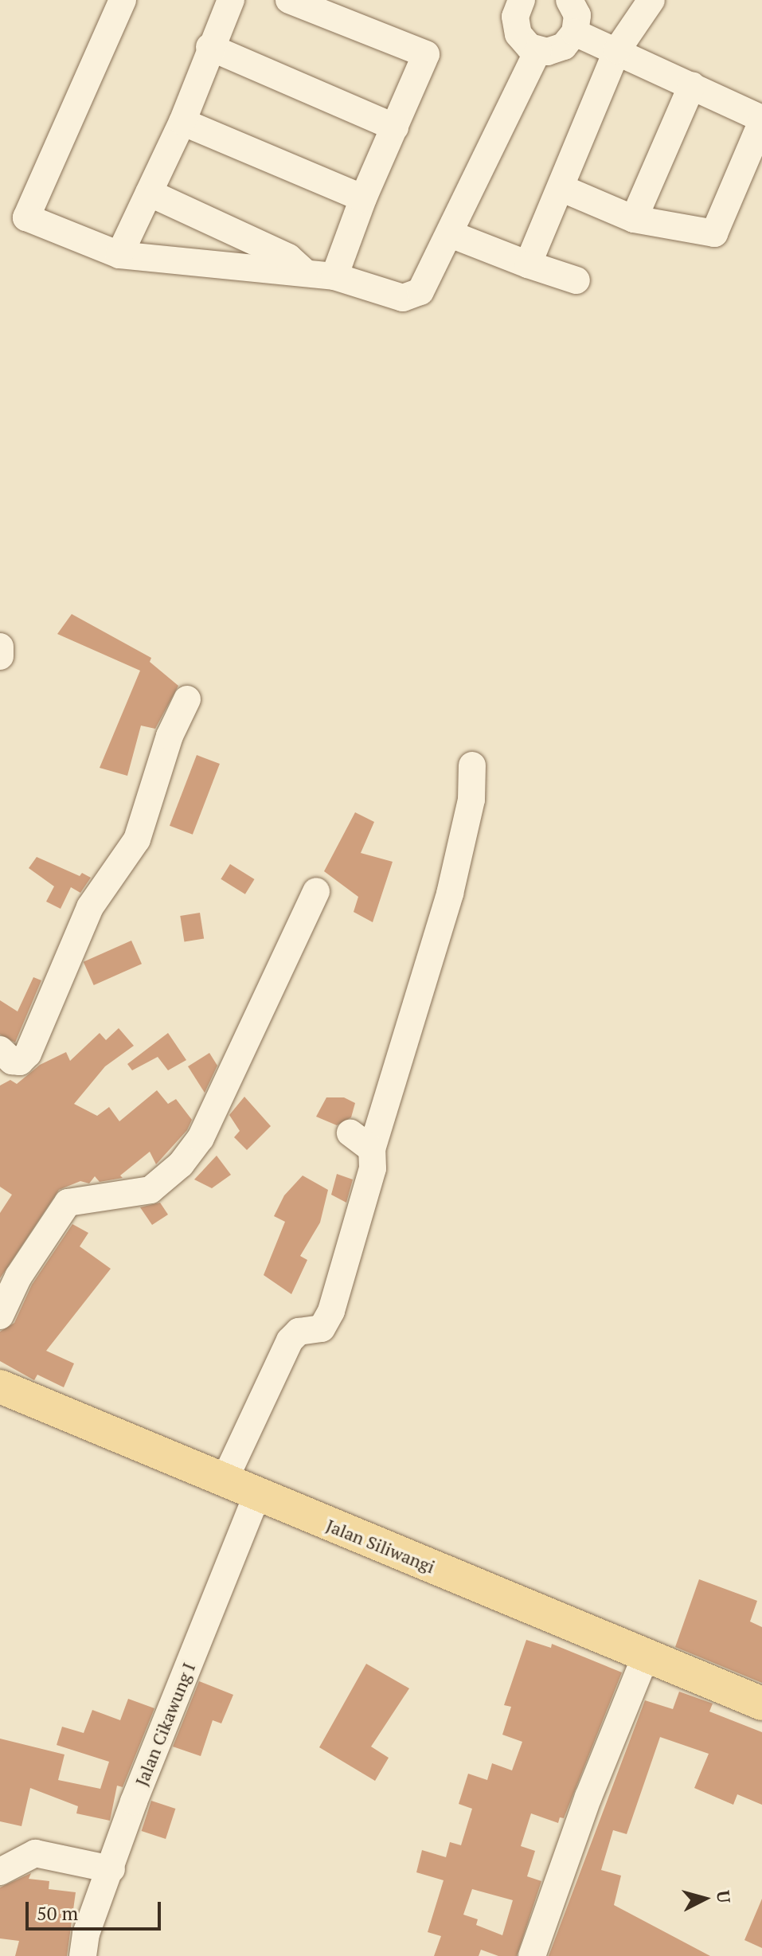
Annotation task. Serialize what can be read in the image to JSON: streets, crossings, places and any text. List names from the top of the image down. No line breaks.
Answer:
{"streets":{"main road":["Jalan Siliwangi"],"street":["Jalan Cikawung I"]},"crossings":[["Jalan Siliwangi","Jalan Cikawung I"]],"scale_bar":"50 m","north":"right"}
